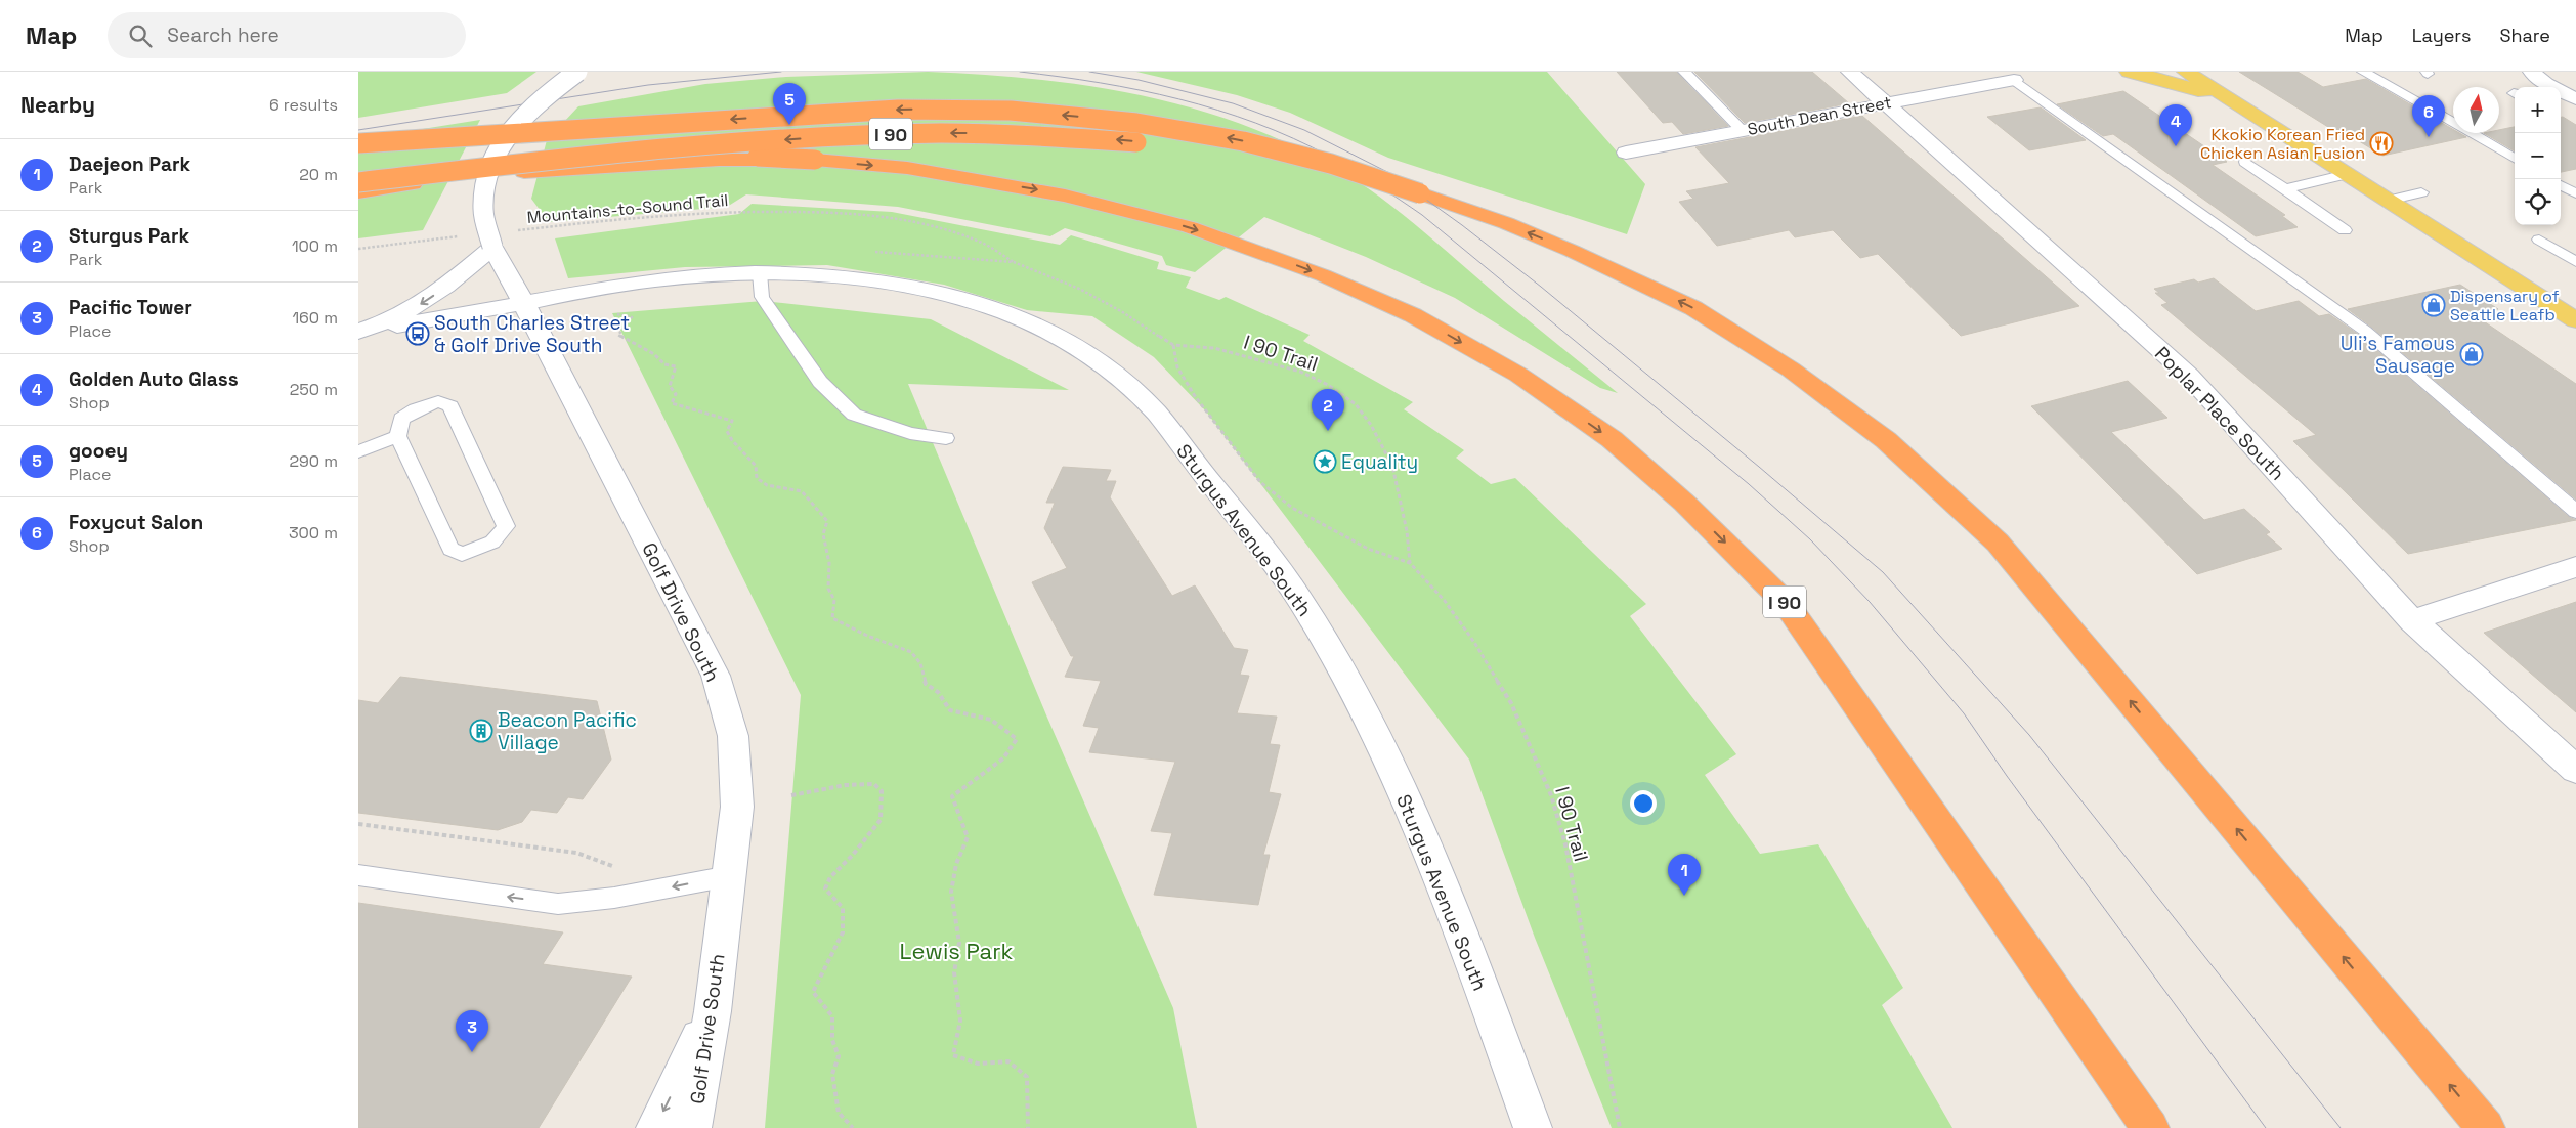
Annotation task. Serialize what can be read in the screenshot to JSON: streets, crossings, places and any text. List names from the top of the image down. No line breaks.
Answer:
{"streets":{"highway":["I 90"],"street":["South Dean Street","Poplar Place South","Sturgus Avenue South","Golf Drive South"],"path":["Mountains-to-Sound Trail","I 90 Trail"]},"crossings":[["South Dean Street","Poplar Place South"],["Mountains-to-Sound Trail","I 90 Trail"],["Sturgus Avenue South","Golf Drive South"]],"parks":["Lewis Park"],"places":{"restaurant":["Kkokio Korean Fried Chicken Asian Fusion"],"shop":["Dispensary of Seattle Leafb","Uli's Famous Sausage"],"bus stop":["South Charles Street & Golf Drive South"],"place":["Equality"],"building":["Beacon Pacific Village"]},"north":"top","page":{"header":"Map","search":"Search here","nav":["Map","Layers","Share"],"heading":["Nearby","6 results"],"pins":["5","6","4","2","1","3"],"map_buttons":["+","−"],"list":[{"mark":"1","name":"Daejeon Park","note":"Park","value":"20 m"},{"mark":"2","name":"Sturgus Park","note":"Park","value":"100 m"},{"mark":"3","name":"Pacific Tower","note":"Place","value":"160 m"},{"mark":"4","name":"Golden Auto Glass","note":"Shop","value":"250 m"},{"mark":"5","name":"gooey","note":"Place","value":"290 m"},{"mark":"6","name":"Foxycut Salon","note":"Shop","value":"300 m"}]}}
